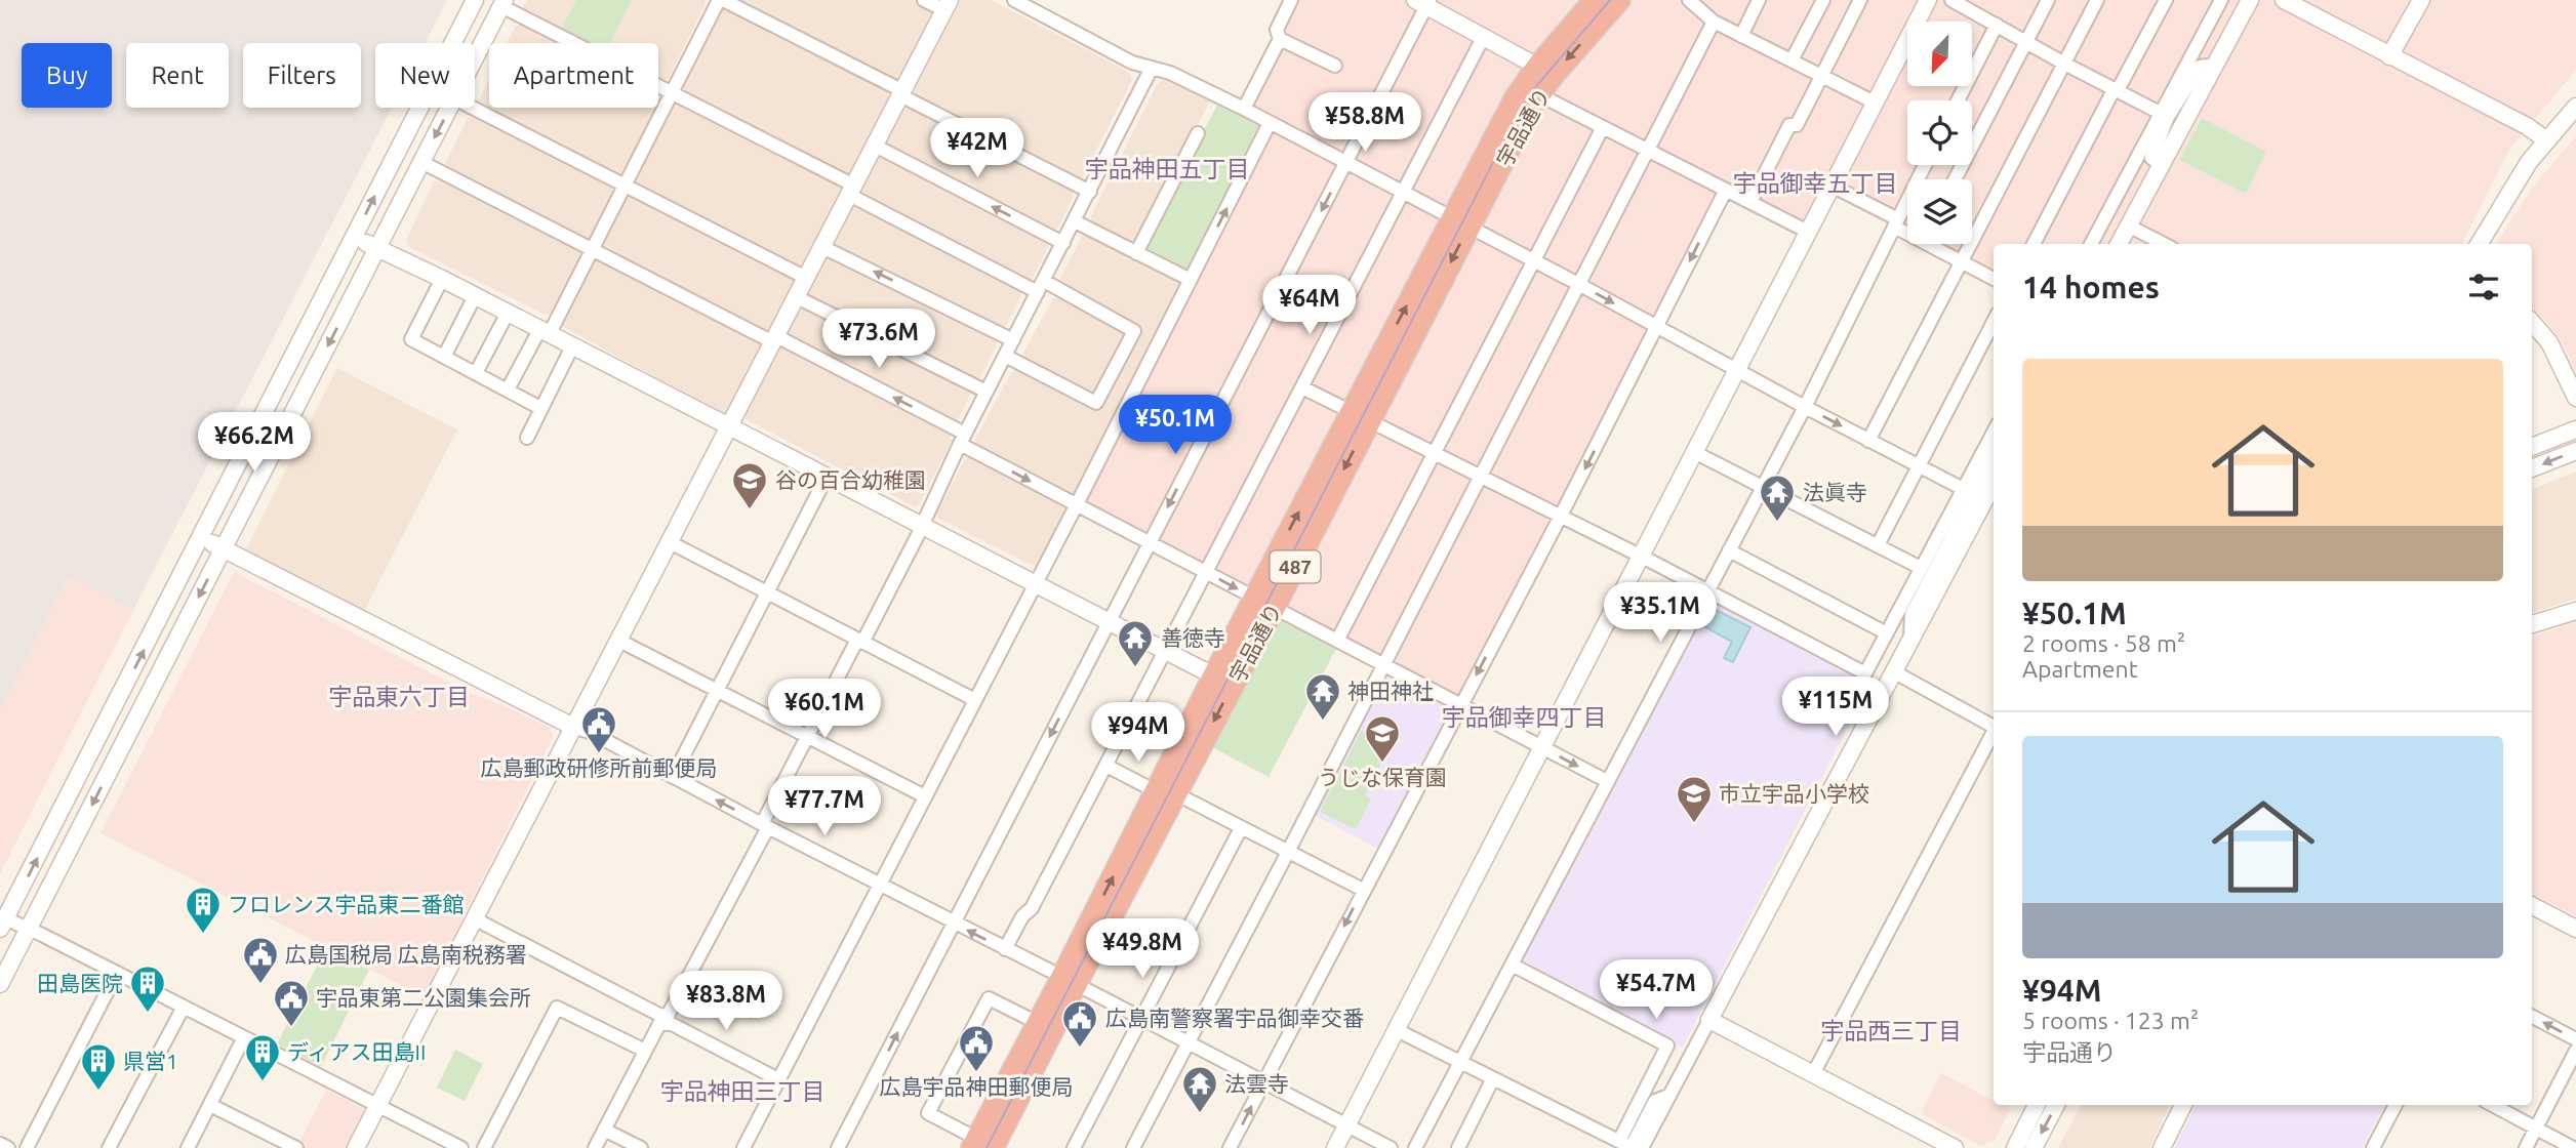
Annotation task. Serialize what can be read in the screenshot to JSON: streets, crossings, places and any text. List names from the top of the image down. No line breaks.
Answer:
{"streets":{"highway":["宇品通り","487"]},"districts":["宇品神田五丁目","宇品御幸五丁目","宇品東六丁目","宇品御幸四丁目","宇品西三丁目","宇品神田三丁目"],"places":{"school or university":["谷の百合幼稚園","うじな保育園","市立宇品小学校"],"temple":["法眞寺","善徳寺","神田神社","法雲寺"],"public building":["広島郵政研修所前郵便局","広島国税局 広島南税務署","宇品東第二公園集会所","広島南警察署宇品御幸交番","広島宇品神田郵便局"],"building":["フロレンス宇品東二番館","田島医院","ディアス田島II","県営1"]},"north":"bottom left","page":{"chip":["Buy","Rent","Filters","New","Apartment"],"price":["¥58.8M","¥42M","¥64M","¥73.6M","¥50.1M","¥66.2M","¥35.1M","¥115M","¥60.1M","¥94M","¥77.7M","¥49.8M","¥54.7M","¥83.8M"],"heading":"14 homes","list":[{"name":"¥50.1M","note":"2 rooms · 58 m² · Apartment"},{"name":"¥94M","note":"5 rooms · 123 m² · 宇品通り"}]}}
